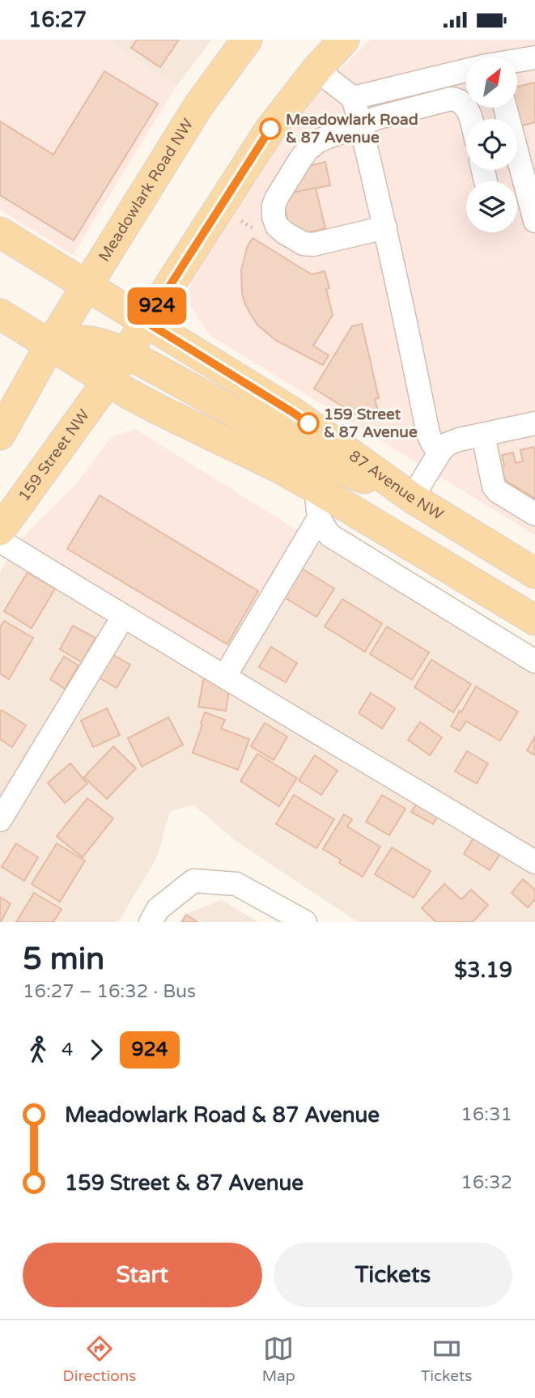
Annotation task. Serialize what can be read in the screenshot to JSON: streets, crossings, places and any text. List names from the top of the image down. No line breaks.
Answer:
{"streets":{"main road":["Meadowlark Road NW","159 Street NW","87 Avenue NW"]},"crossings":[["Meadowlark Road NW","87 Avenue NW"]],"places":["Meadowlark Road & 87 Avenue","159 Street & 87 Avenue"],"lines":["bus line 924"],"north":"top right","page":{"status":"16:27","on_map":"924","heading":["5 min","16:27 – 16:32 · Bus","$3.19"],"legs":["4","924"],"list":[{"name":"Meadowlark Road & 87 Avenue","value":"16:31"},{"name":"159 Street & 87 Avenue","value":"16:32"}],"buttons":["Start","Tickets"],"tabs":["Directions","Map","Tickets"]}}
